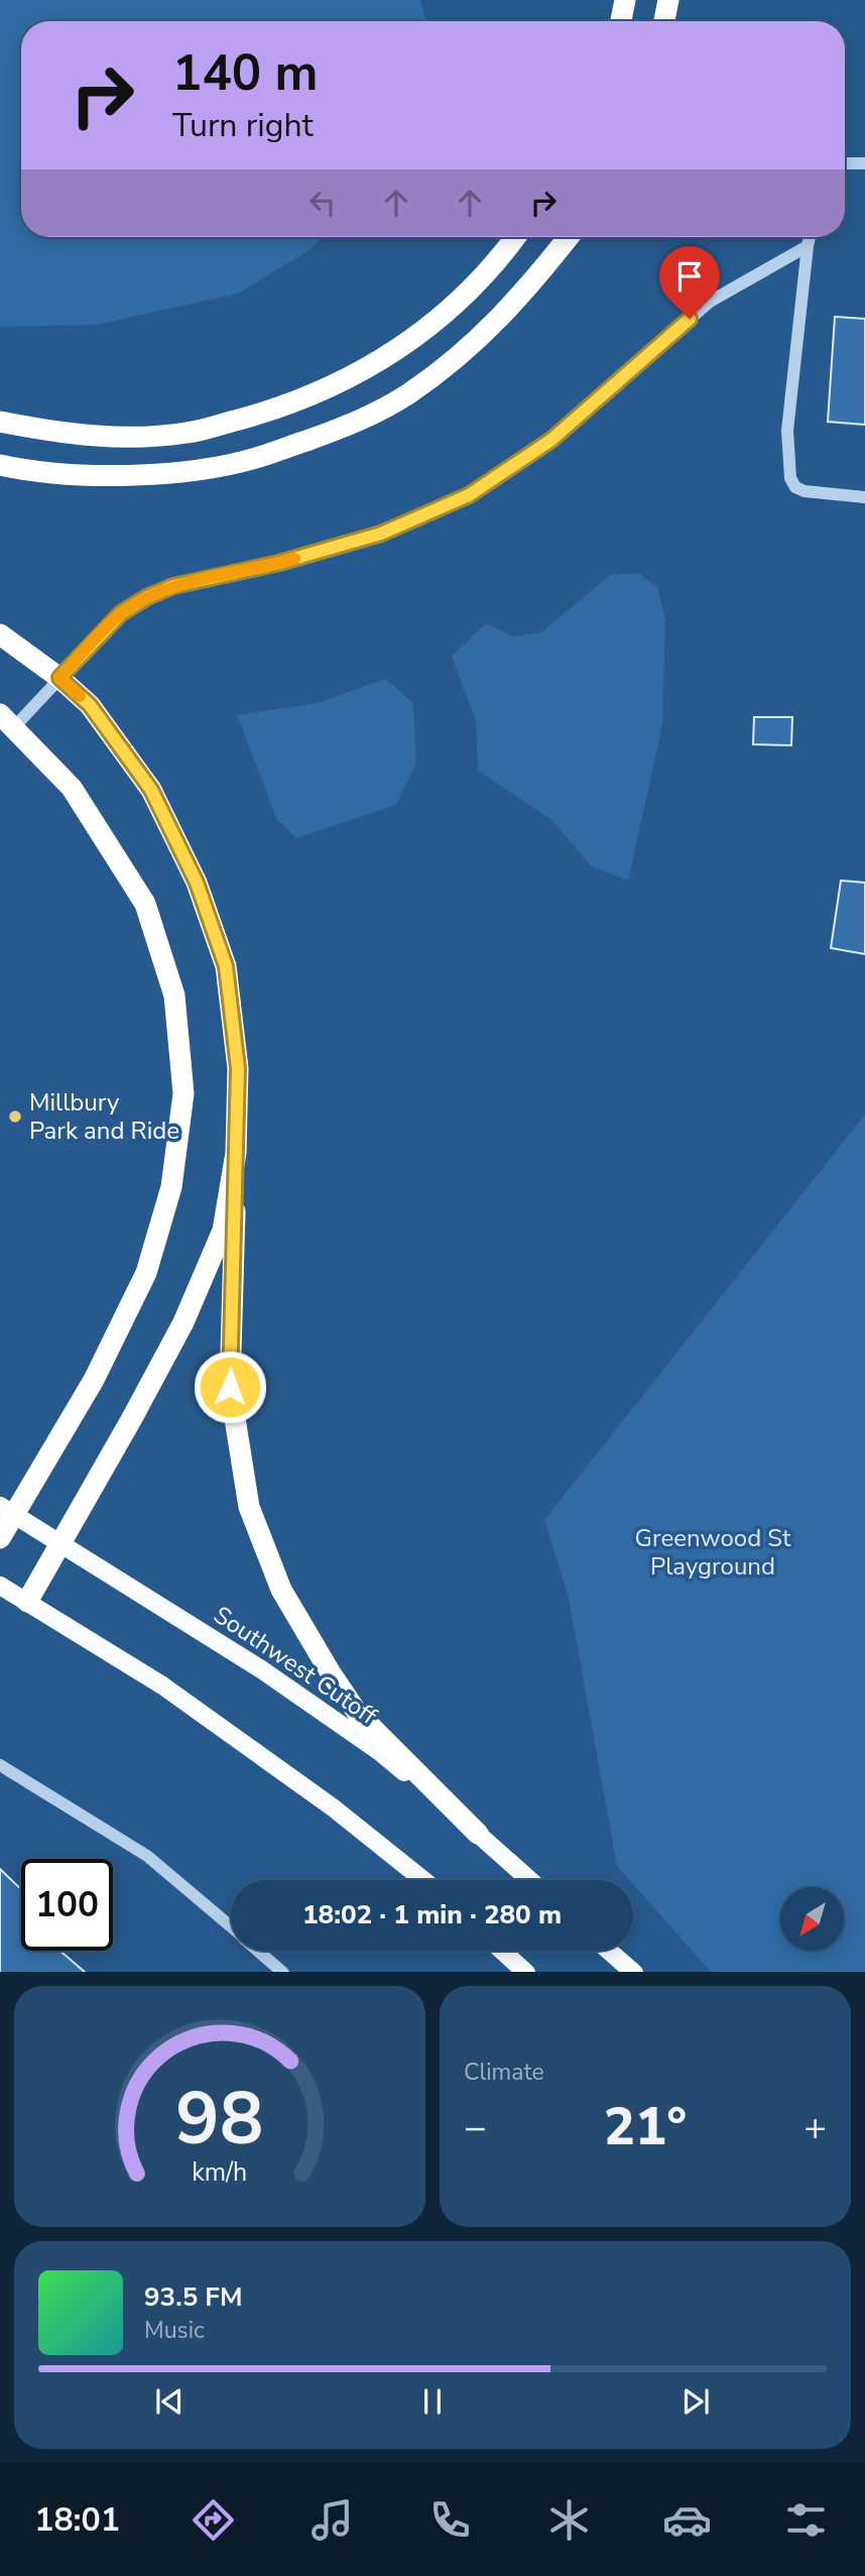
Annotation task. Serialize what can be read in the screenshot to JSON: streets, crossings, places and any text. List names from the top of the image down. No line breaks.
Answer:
{"streets":{"main road":["Southwest Cutoff"]},"parks":["Greenwood St Playground"],"places":["Millbury Park and Ride"],"north":"bottom left","page":{"turn":["140 m","Turn right"],"limit":"100","trip":"18:02 · 1 min · 280 m","tile":"Climate","heat":["−","21°","+"],"song":["93.5 FM","Music"],"tabs":"18:01","gauge":["98","km/h"]}}
